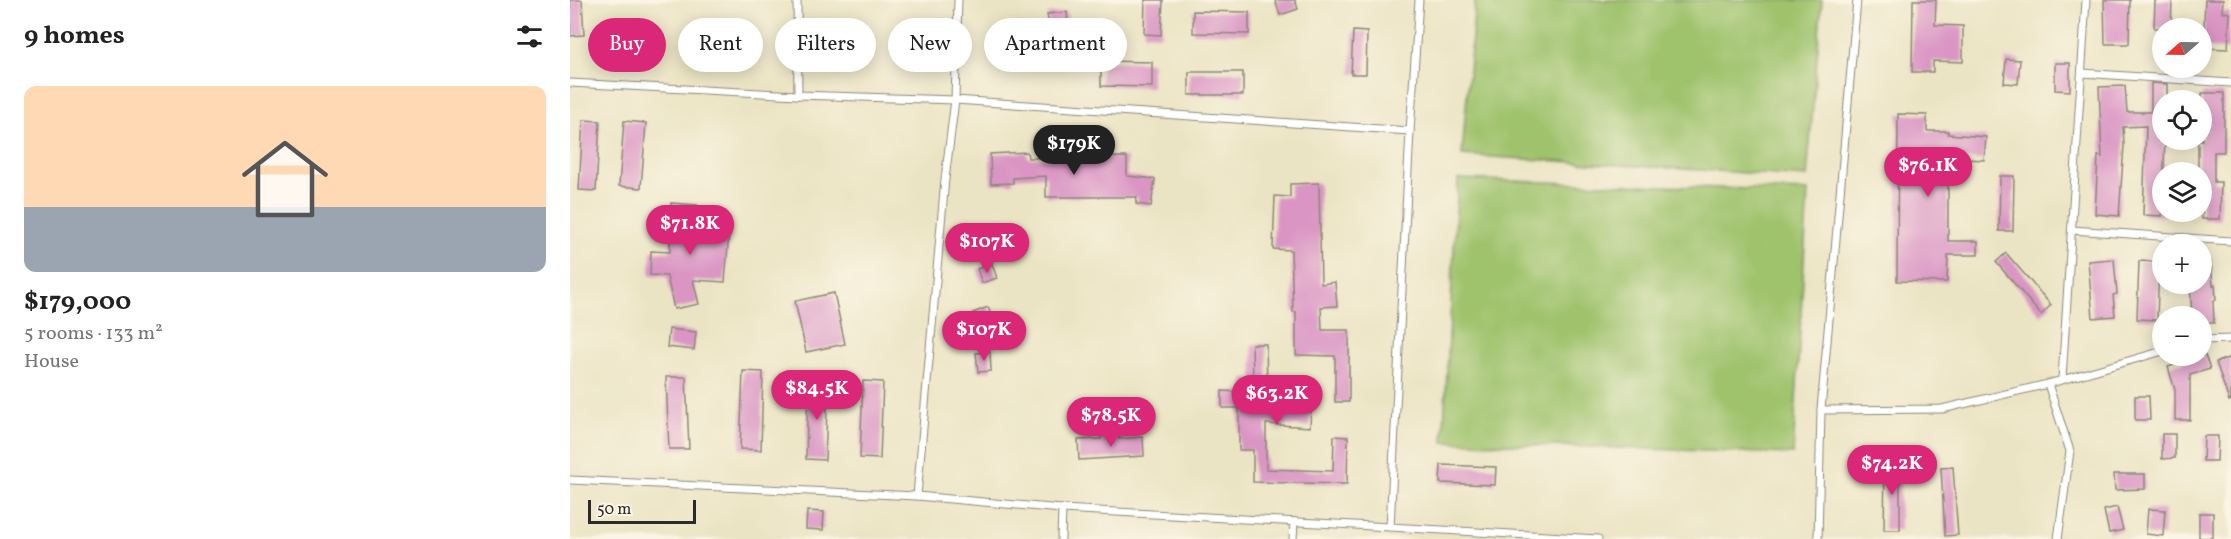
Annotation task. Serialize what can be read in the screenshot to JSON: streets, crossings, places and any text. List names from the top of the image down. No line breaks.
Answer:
{"scale_bar":"50 m","north":"left","page":{"heading":"9 homes","map_buttons":["+","−"],"chip":["Buy","Rent","Filters","New","Apartment"],"list":[{"name":"$179,000","note":"5 rooms · 133 m² · House"}],"price":["$179K","$76.1K","$71.8K","$107K","$107K","$84.5K","$63.2K","$78.5K","$74.2K"],"scale":"50 m"}}
